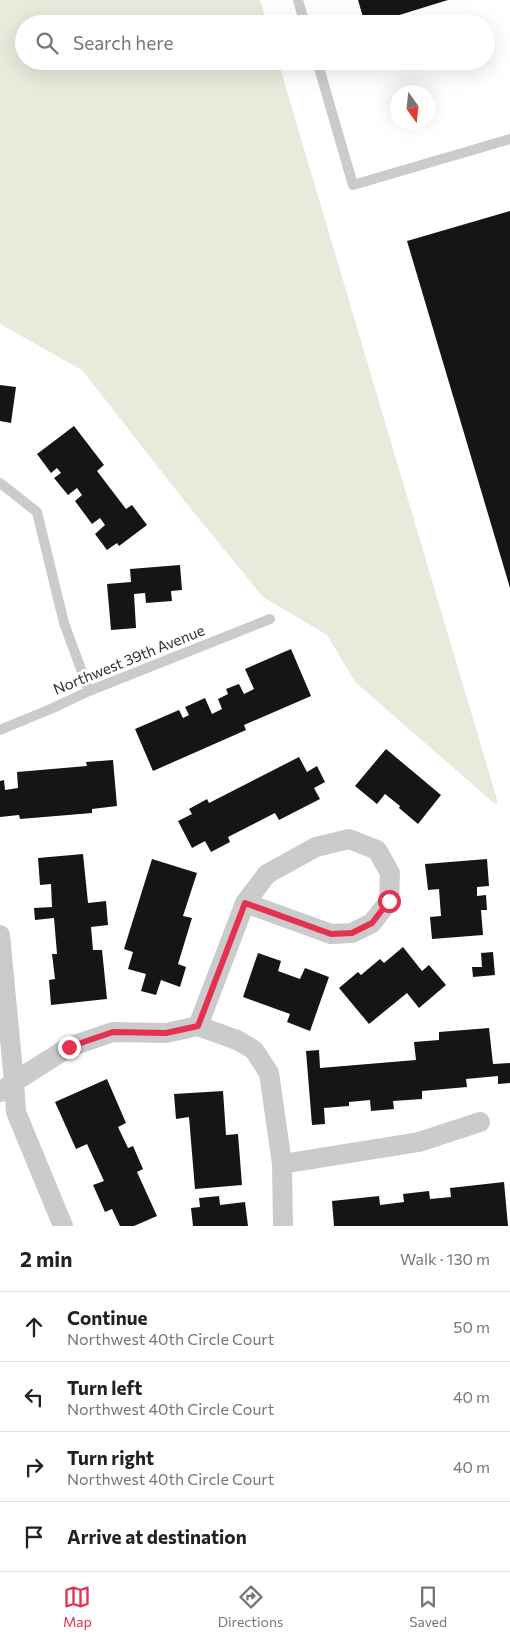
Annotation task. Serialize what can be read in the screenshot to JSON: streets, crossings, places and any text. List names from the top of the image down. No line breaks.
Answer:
{"streets":{"lane":["Northwest 39th Avenue"]},"north":"bottom","page":{"search":"Search here","heading":["2 min","Walk · 130 m"],"list":[["Continue","Northwest 40th Circle Court","50 m"],["Turn left","Northwest 40th Circle Court","40 m"],["Turn right","Northwest 40th Circle Court","40 m"],"Arrive at destination"],"nav":["Map","Directions","Saved"]}}
